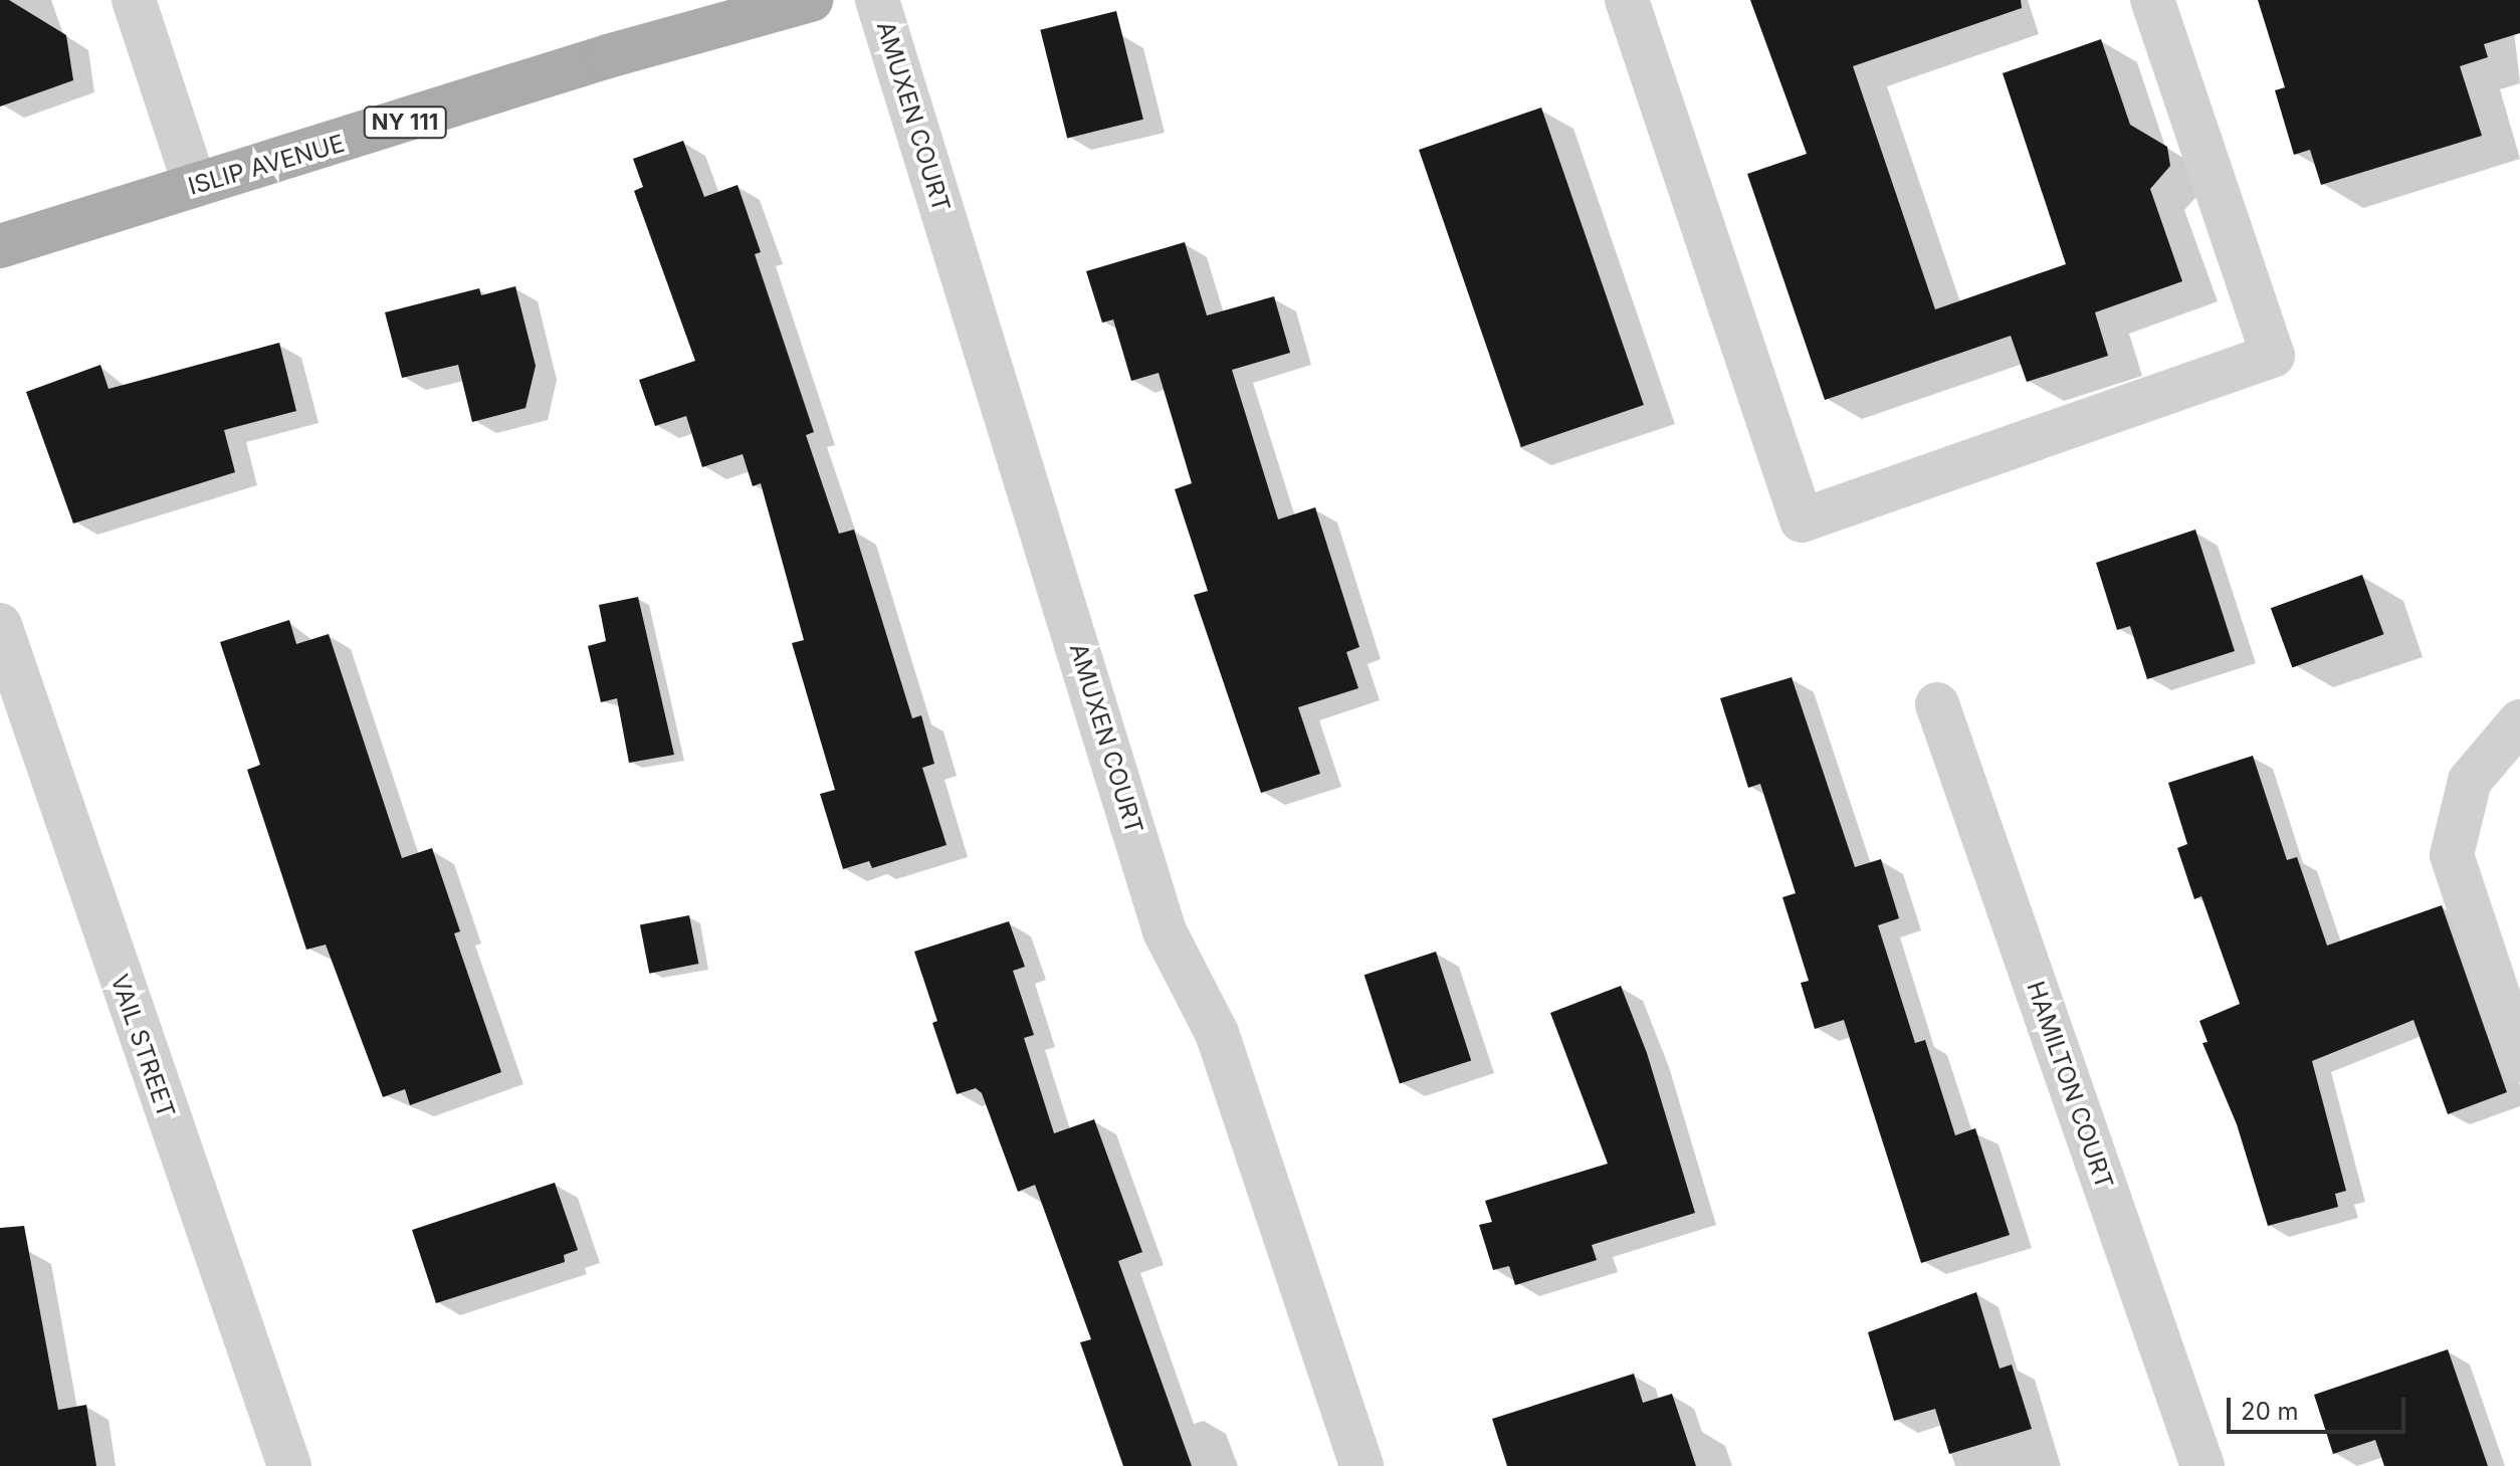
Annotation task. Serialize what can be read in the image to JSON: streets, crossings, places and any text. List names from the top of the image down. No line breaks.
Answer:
{"streets":{"main road":["NY 111","ISLIP AVENUE"],"street":["AMUXEN COURT","VAIL STREET","HAMILTON COURT"]},"scale_bar":"20 m"}
